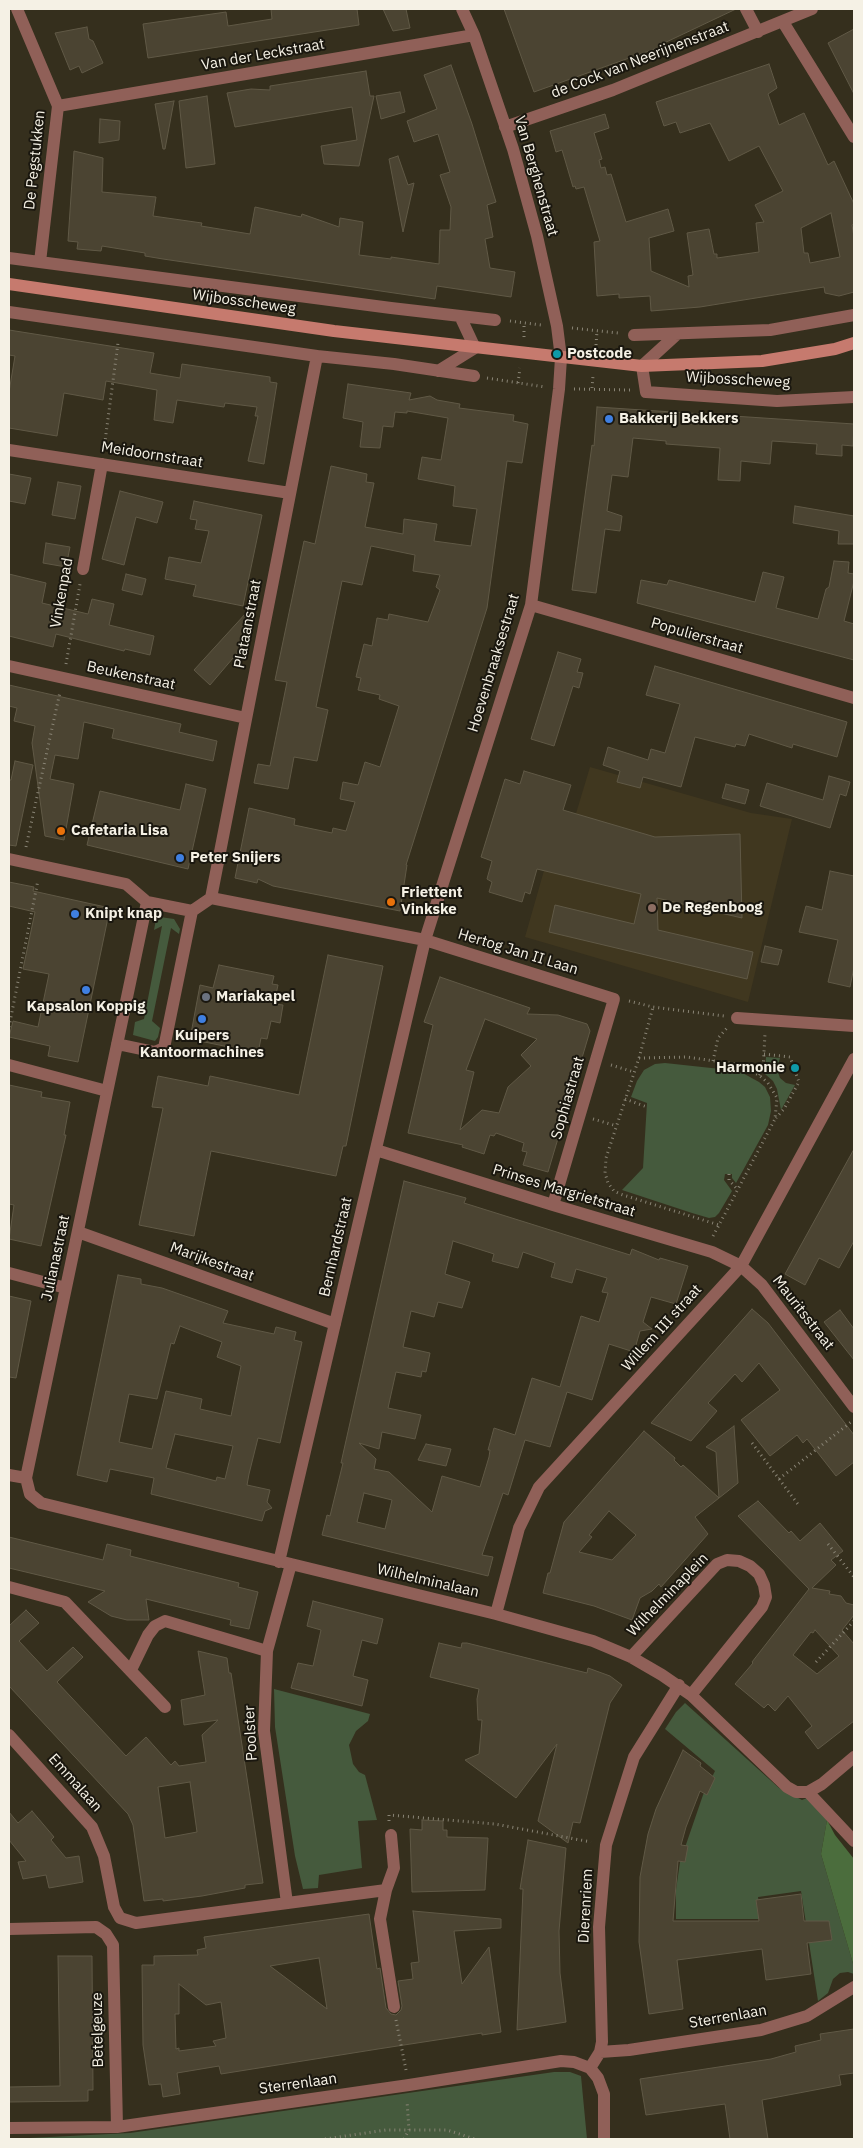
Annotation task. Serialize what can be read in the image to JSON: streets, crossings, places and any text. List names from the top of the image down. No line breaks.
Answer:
{"streets":{"street":["Van der Leckstraat","de Cock van Neerijnenstraat","De Pegstukken","Van Berghenstraat","Wijbosscheweg","Meidoornstraat","Vinkenpad","Plataanstraat","Populierstraat","Hoevenbraaksestraat","Beukenstraat","Hertog Jan II Laan","Sophiastraat","Prinses Margrietstraat","Bernhardstraat","Julianastraat","Marijkestraat","Mauritsstraat","Willem III straat","Wilhelminalaan","Wilhelminaplein","Poolster","Emmalaan","Dierenriem","Sterrenlaan","Betelgeuze"]},"crossings":[["Van der Leckstraat","De Pegstukken"],["Van der Leckstraat","Van Berghenstraat"],["de Cock van Neerijnenstraat","Van Berghenstraat"],["De Pegstukken","Wijbosscheweg"],["Van Berghenstraat","Wijbosscheweg"],["Van Berghenstraat","Hoevenbraaksestraat"],["Wijbosscheweg","Hoevenbraaksestraat"],["Meidoornstraat","Vinkenpad"],["Meidoornstraat","Plataanstraat"],["Vinkenpad","Beukenstraat"],["Plataanstraat","Beukenstraat"],["Plataanstraat","Hertog Jan II Laan"],["Populierstraat","Hoevenbraaksestraat"],["Hoevenbraaksestraat","Hertog Jan II Laan"],["Hoevenbraaksestraat","Bernhardstraat"],["Hertog Jan II Laan","Sophiastraat"],["Hertog Jan II Laan","Bernhardstraat"],["Sophiastraat","Prinses Margrietstraat"],["Prinses Margrietstraat","Bernhardstraat"],["Prinses Margrietstraat","Mauritsstraat"],["Prinses Margrietstraat","Willem III straat"],["Bernhardstraat","Marijkestraat"],["Bernhardstraat","Wilhelminalaan"],["Bernhardstraat","Poolster"],["Julianastraat","Marijkestraat"],["Julianastraat","Wilhelminalaan"],["Mauritsstraat","Willem III straat"],["Willem III straat","Wilhelminalaan"],["Wilhelminalaan","Wilhelminaplein"],["Wilhelminalaan","Poolster"],["Wilhelminalaan","Dierenriem"],["Poolster","Emmalaan"],["Dierenriem","Sterrenlaan"],["Sterrenlaan","Betelgeuze"]],"places":["Postcode","Bakkerij Bekkers","Cafetaria Lisa","Peter Snijers","Friettent Vinkske","De Regenboog","Knipt knap","Kapsalon Koppig","Mariakapel","Kuipers Kantoormachines","Harmonie"]}
